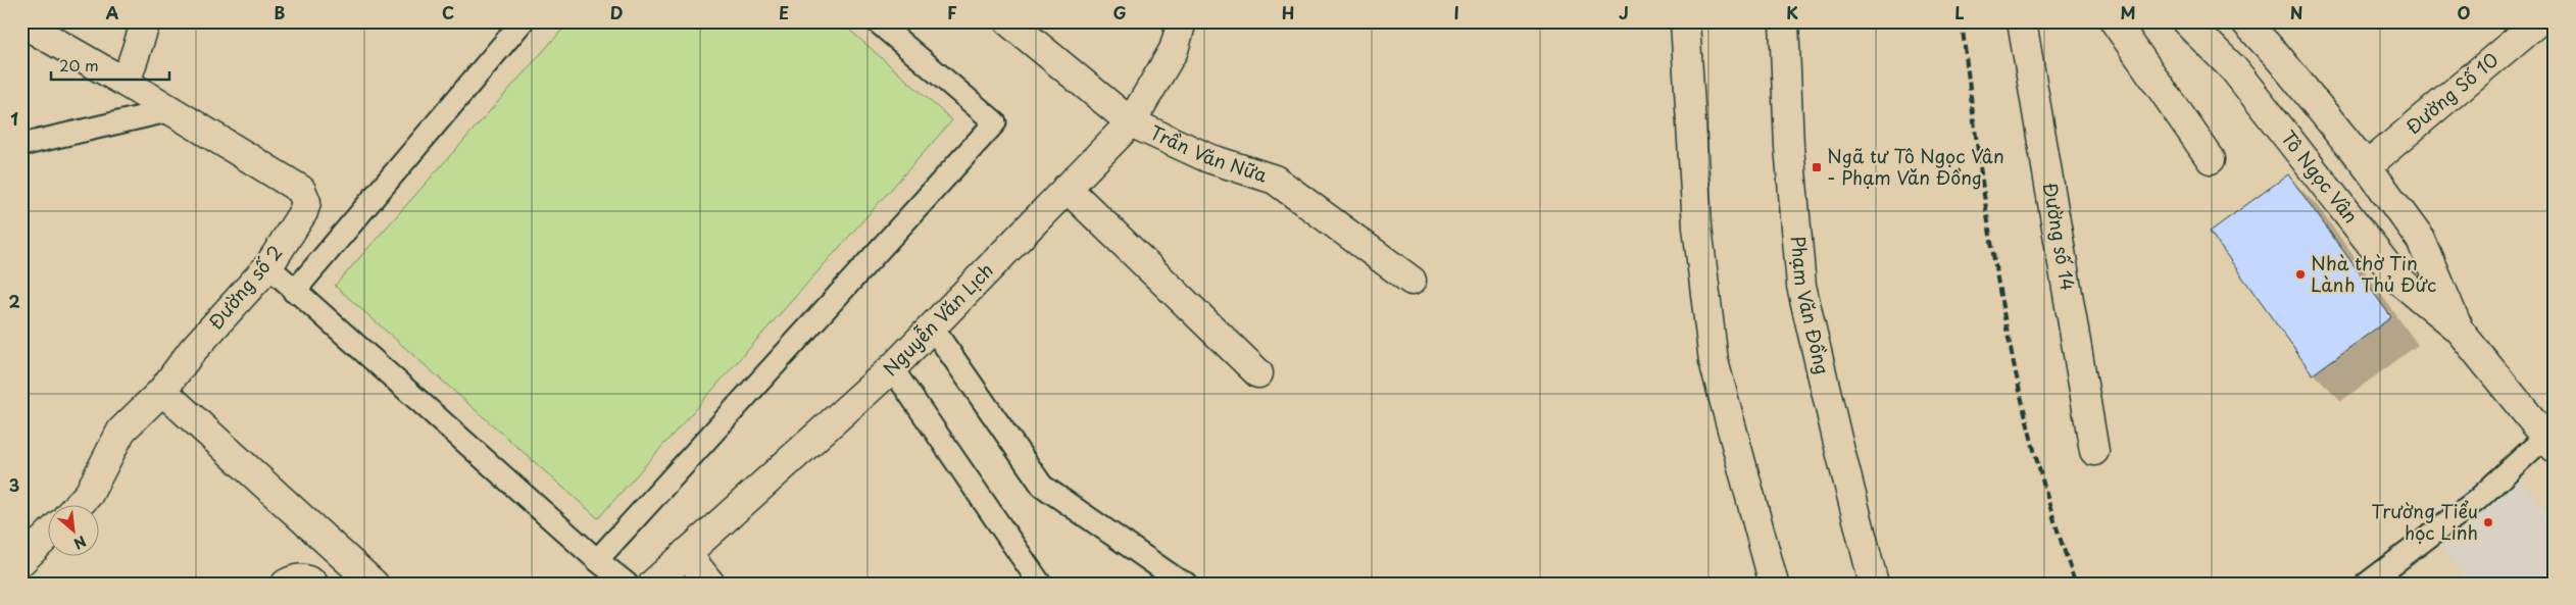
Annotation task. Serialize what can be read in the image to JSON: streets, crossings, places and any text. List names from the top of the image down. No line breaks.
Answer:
{"streets":{"main road":["Đường Số 10","Trần Văn Nữa","Tô Ngọc Vân","Đường số 14","Đường số 2","Phạm Văn Đồng","Nguyễn Văn Lịch"]},"crossings":[["Đường Số 10","Tô Ngọc Vân"],["Trần Văn Nữa","Nguyễn Văn Lịch"]],"places":{"transit":["Ngã tư Tô Ngọc Vân - Phạm Văn Đồng"],"other":["Nhà thờ Tin Lành Thủ Đức","Trường Tiểu học Linh"]},"scale_bar":"20 m","north":"bottom right","grid":{"columns":["A","B","C","D","E","F","G","H","I","J","K","L","M","N","O"],"rows":["1","2","3"]}}
